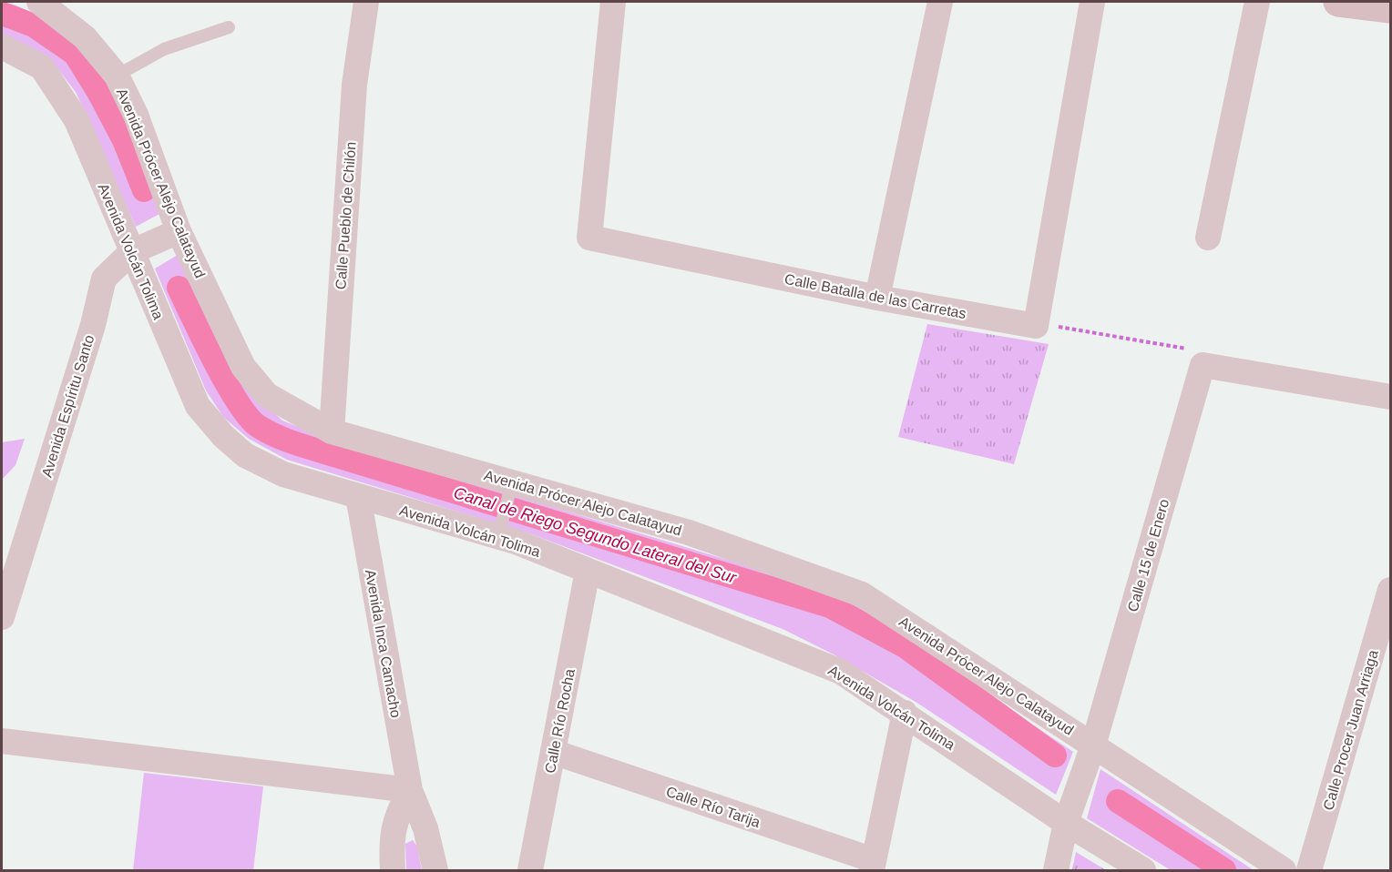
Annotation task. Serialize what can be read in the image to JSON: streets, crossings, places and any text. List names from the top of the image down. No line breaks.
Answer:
{"streets":{"street":["Avenida Prócer Alejo Calatayud","Calle Pueblo de Chilón","Avenida Volcán Tolima","Calle Batalla de las Carretas","Avenida Espíritu Santo","Calle 15 de Enero","Avenida Inca Camacho","Calle Río Rocha","Calle Procer Juan Arriaga","Calle Río Tarija"]},"crossings":[["Avenida Prócer Alejo Calatayud","Calle Pueblo de Chilón"],["Avenida Prócer Alejo Calatayud","Avenida Espíritu Santo"],["Avenida Prócer Alejo Calatayud","Calle 15 de Enero"],["Avenida Volcán Tolima","Avenida Espíritu Santo"],["Avenida Volcán Tolima","Calle 15 de Enero"],["Avenida Volcán Tolima","Avenida Inca Camacho"],["Avenida Volcán Tolima","Calle Río Rocha"],["Calle Río Rocha","Calle Río Tarija"]],"water":["Canal de Riego Segundo Lateral del Sur"]}
